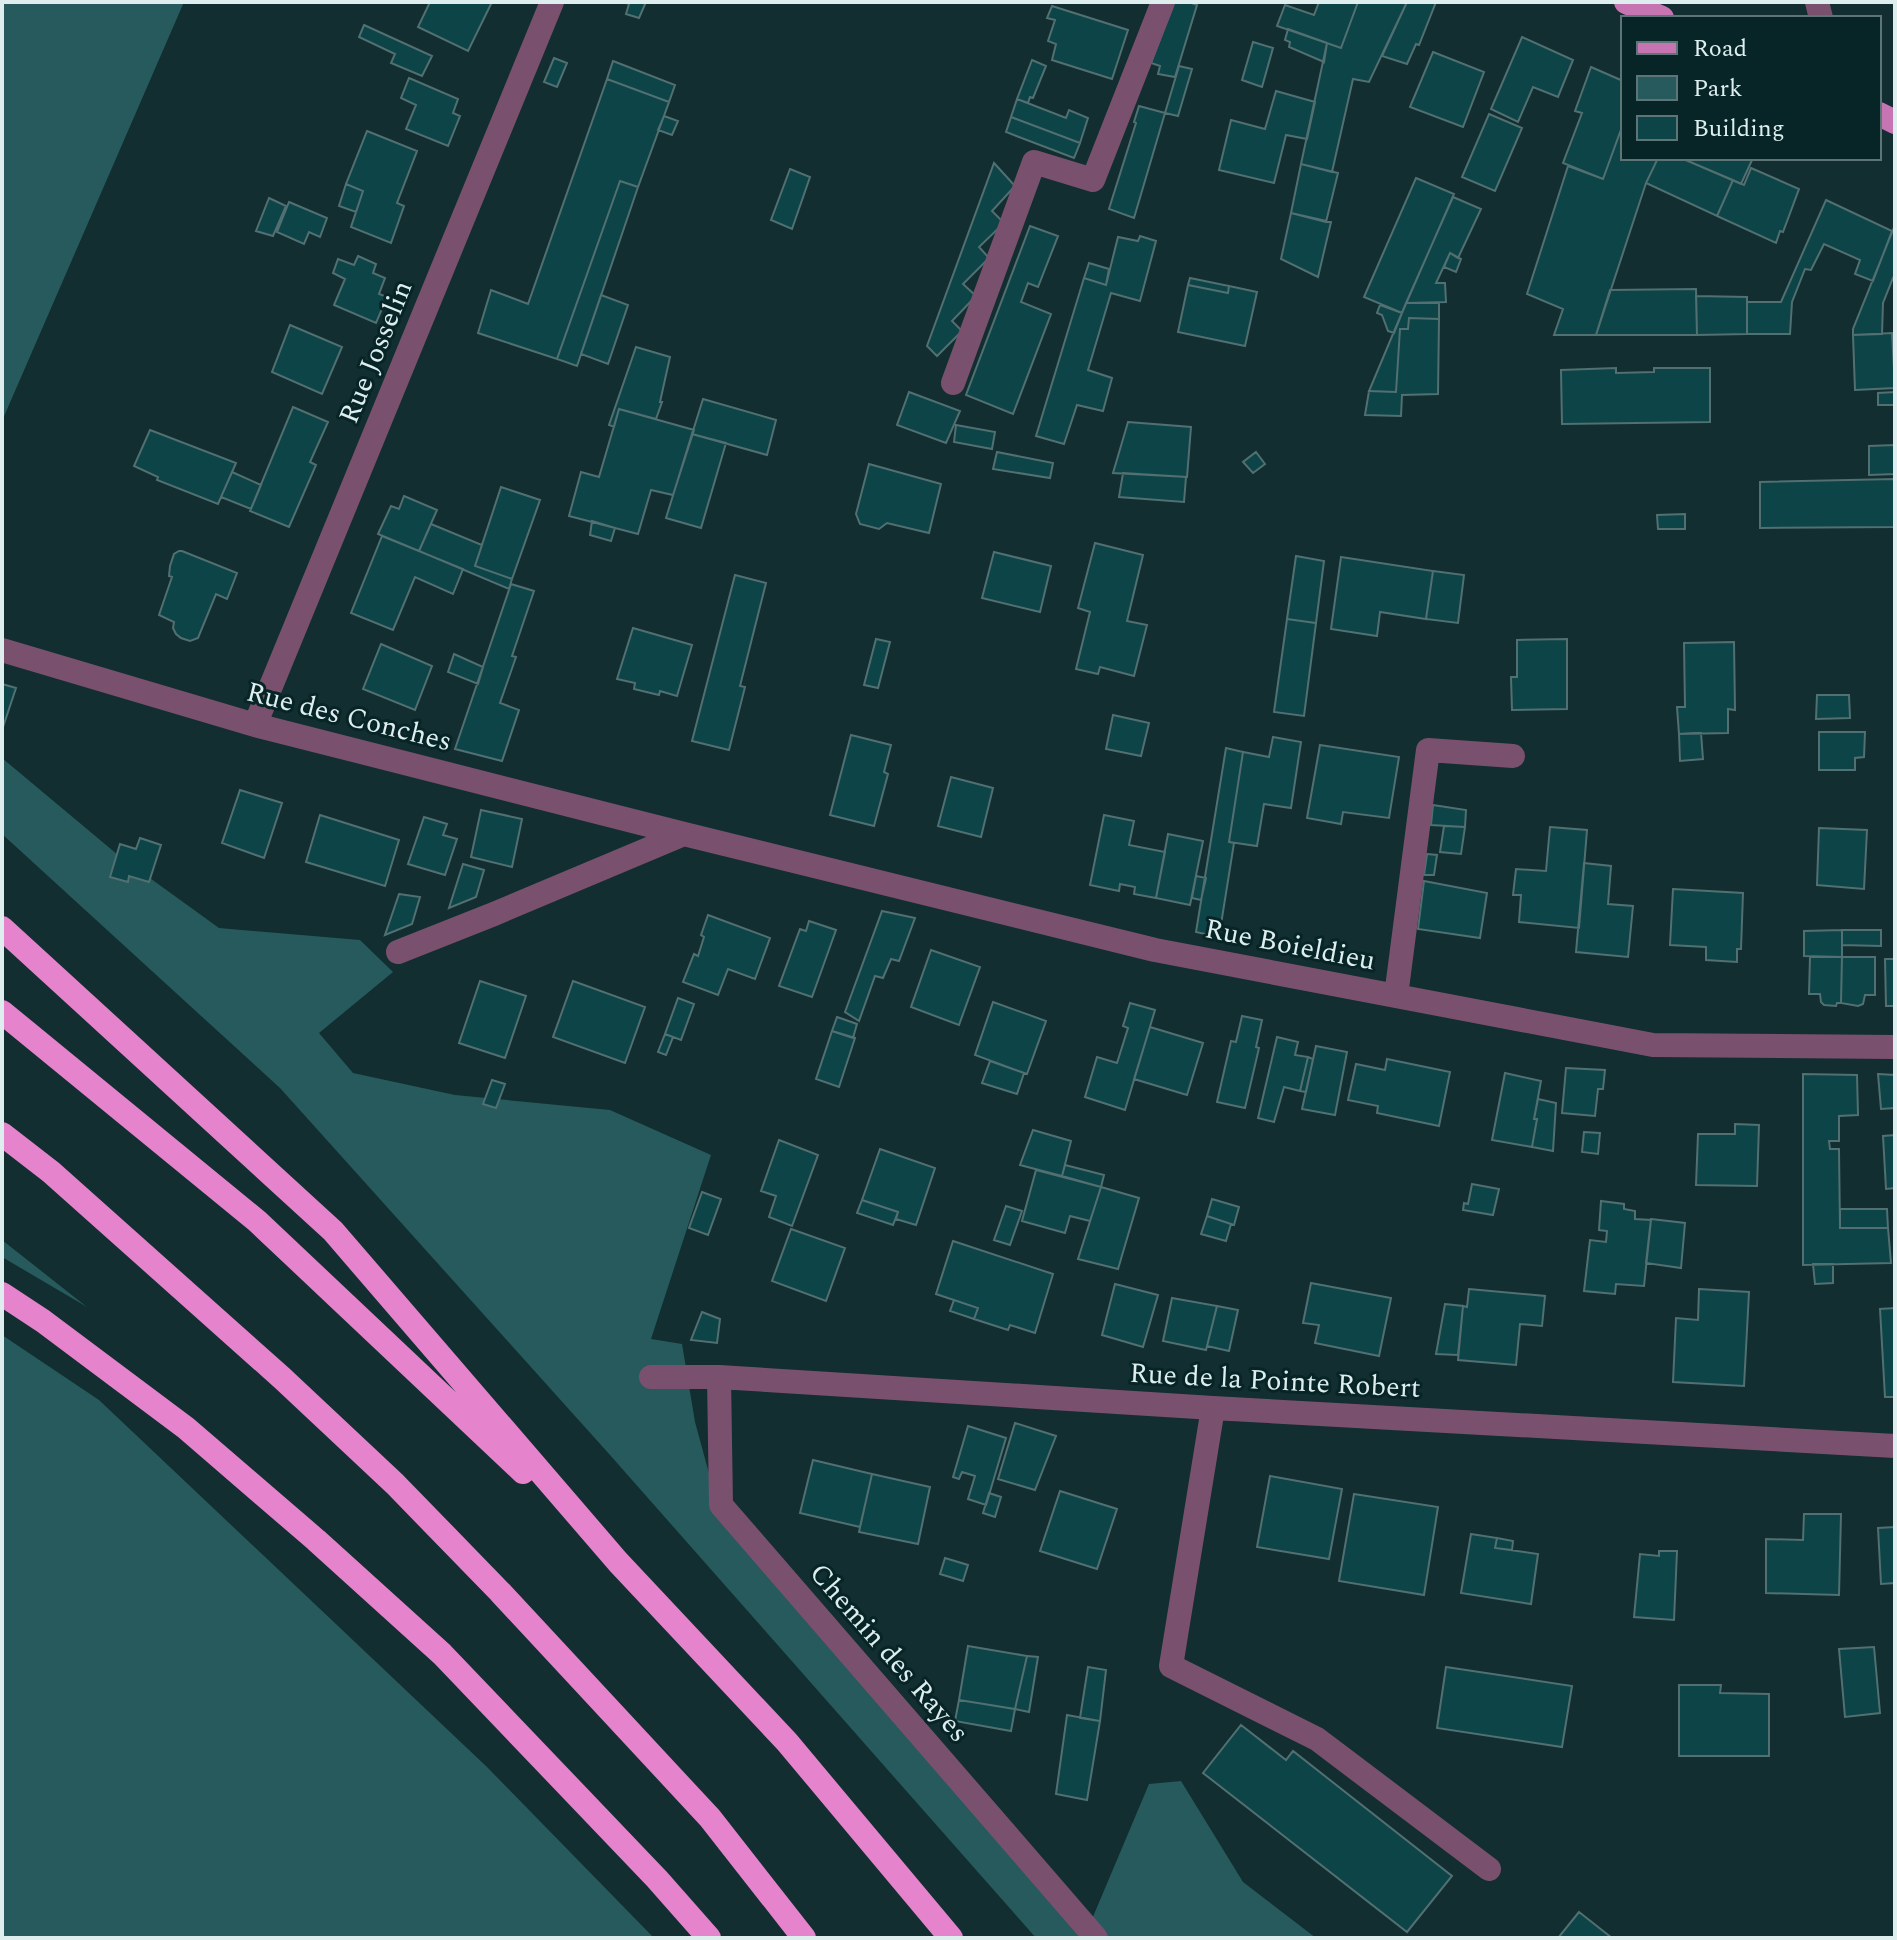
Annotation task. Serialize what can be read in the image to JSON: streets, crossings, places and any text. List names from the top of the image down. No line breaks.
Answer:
{"streets":{"street":["Rue Josselin","Rue des Conches","Rue Boieldieu","Rue de la Pointe Robert","Chemin des Rayes"]},"crossings":[["Rue Josselin","Rue des Conches"],["Rue des Conches","Rue Boieldieu"],["Rue de la Pointe Robert","Chemin des Rayes"]],"legend":["Road","Park","Building"]}
